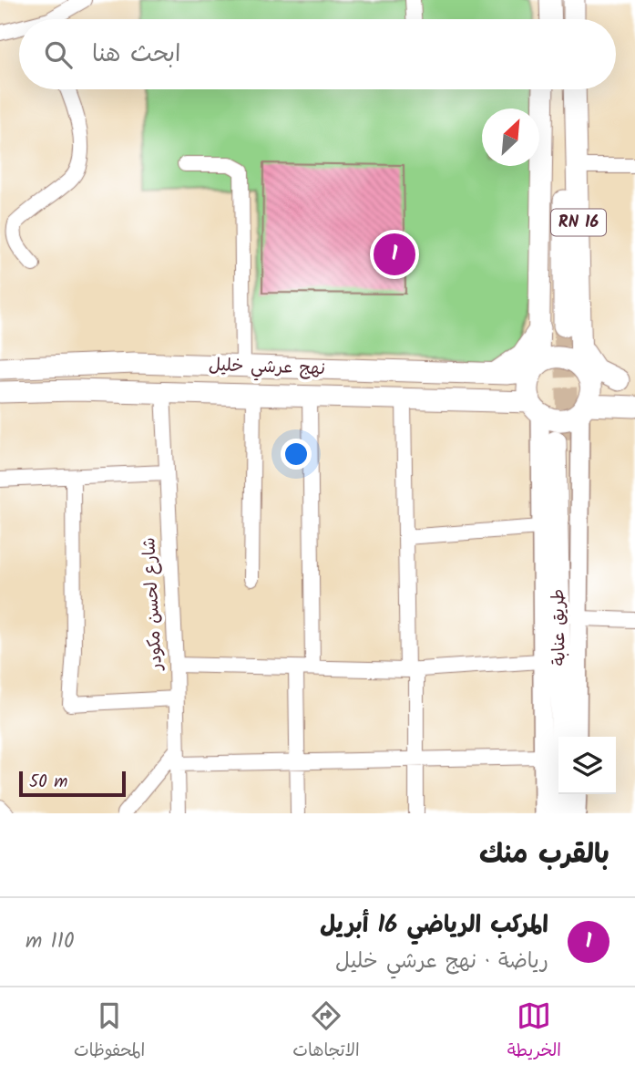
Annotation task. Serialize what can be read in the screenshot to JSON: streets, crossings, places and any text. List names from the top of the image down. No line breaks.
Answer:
{"streets":{"highway":["RN 16","نهج عرشي خليل","طريق عنابة"],"street":["شارع لحسن مكودر"]},"crossings":[["RN 16","نهج عرشي خليل"],["نهج عرشي خليل","شارع لحسن مكودر"]],"scale_bar":"50 m","north":"top right","page":{"search":"ابحث هنا","pins":"1","scale":"50 m","heading":"بالقرب منك","list":[{"mark":"1","name":"المركب الرياضي 16 أبريل","note":"رياضة · نهج عرشي خليل","value":"110 m"}],"nav":["الخريطة","الاتجاهات","المحفوظات"]}}
